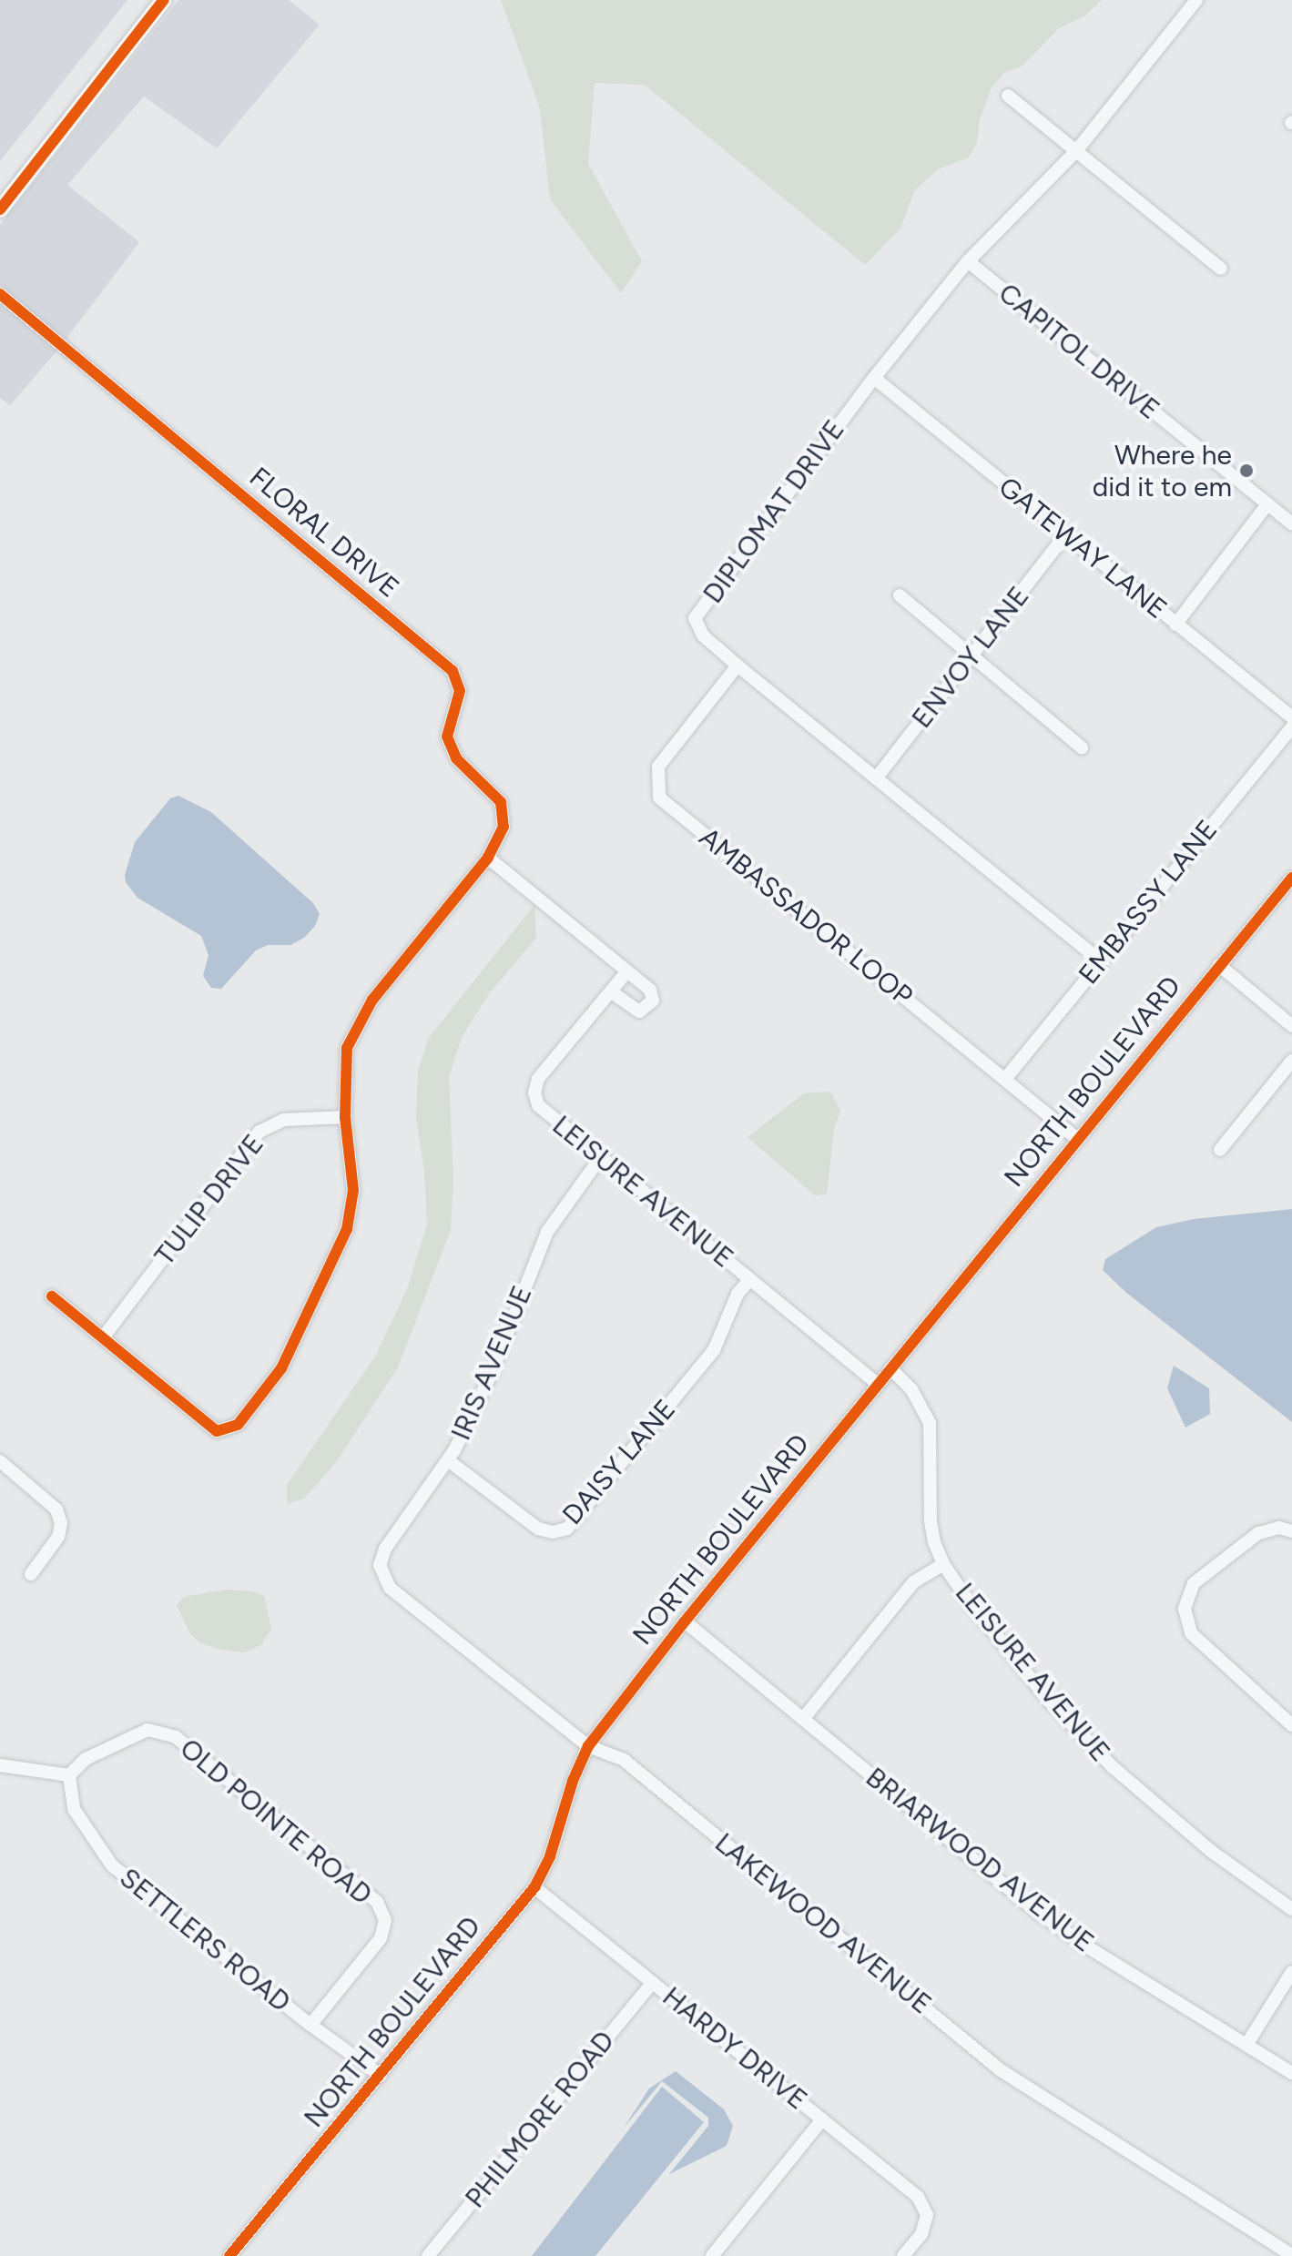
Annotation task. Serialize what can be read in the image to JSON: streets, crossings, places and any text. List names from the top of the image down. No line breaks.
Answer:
{"streets":{"street":["CAPITOL DRIVE","DIPLOMAT DRIVE","FLORAL DRIVE","GATEWAY LANE","ENVOY LANE","EMBASSY LANE","AMBASSADOR LOOP","NORTH BOULEVARD","LEISURE AVENUE","TULIP DRIVE","IRIS AVENUE","DAISY LANE","OLD POINTE ROAD","BRIARWOOD AVENUE","LAKEWOOD AVENUE","SETTLERS ROAD","HARDY DRIVE","PHILMORE ROAD"]},"crossings":[["CAPITOL DRIVE","DIPLOMAT DRIVE"],["DIPLOMAT DRIVE","GATEWAY LANE"],["DIPLOMAT DRIVE","ENVOY LANE"],["DIPLOMAT DRIVE","EMBASSY LANE"],["DIPLOMAT DRIVE","AMBASSADOR LOOP"],["FLORAL DRIVE","TULIP DRIVE"],["GATEWAY LANE","ENVOY LANE"],["EMBASSY LANE","AMBASSADOR LOOP"],["AMBASSADOR LOOP","NORTH BOULEVARD"],["NORTH BOULEVARD","LEISURE AVENUE"],["NORTH BOULEVARD","BRIARWOOD AVENUE"],["NORTH BOULEVARD","LAKEWOOD AVENUE"],["NORTH BOULEVARD","SETTLERS ROAD"],["NORTH BOULEVARD","HARDY DRIVE"],["LEISURE AVENUE","IRIS AVENUE"],["LEISURE AVENUE","DAISY LANE"],["IRIS AVENUE","DAISY LANE"],["IRIS AVENUE","LAKEWOOD AVENUE"],["OLD POINTE ROAD","SETTLERS ROAD"],["HARDY DRIVE","PHILMORE ROAD"]],"places":["Where he did it to em"]}
